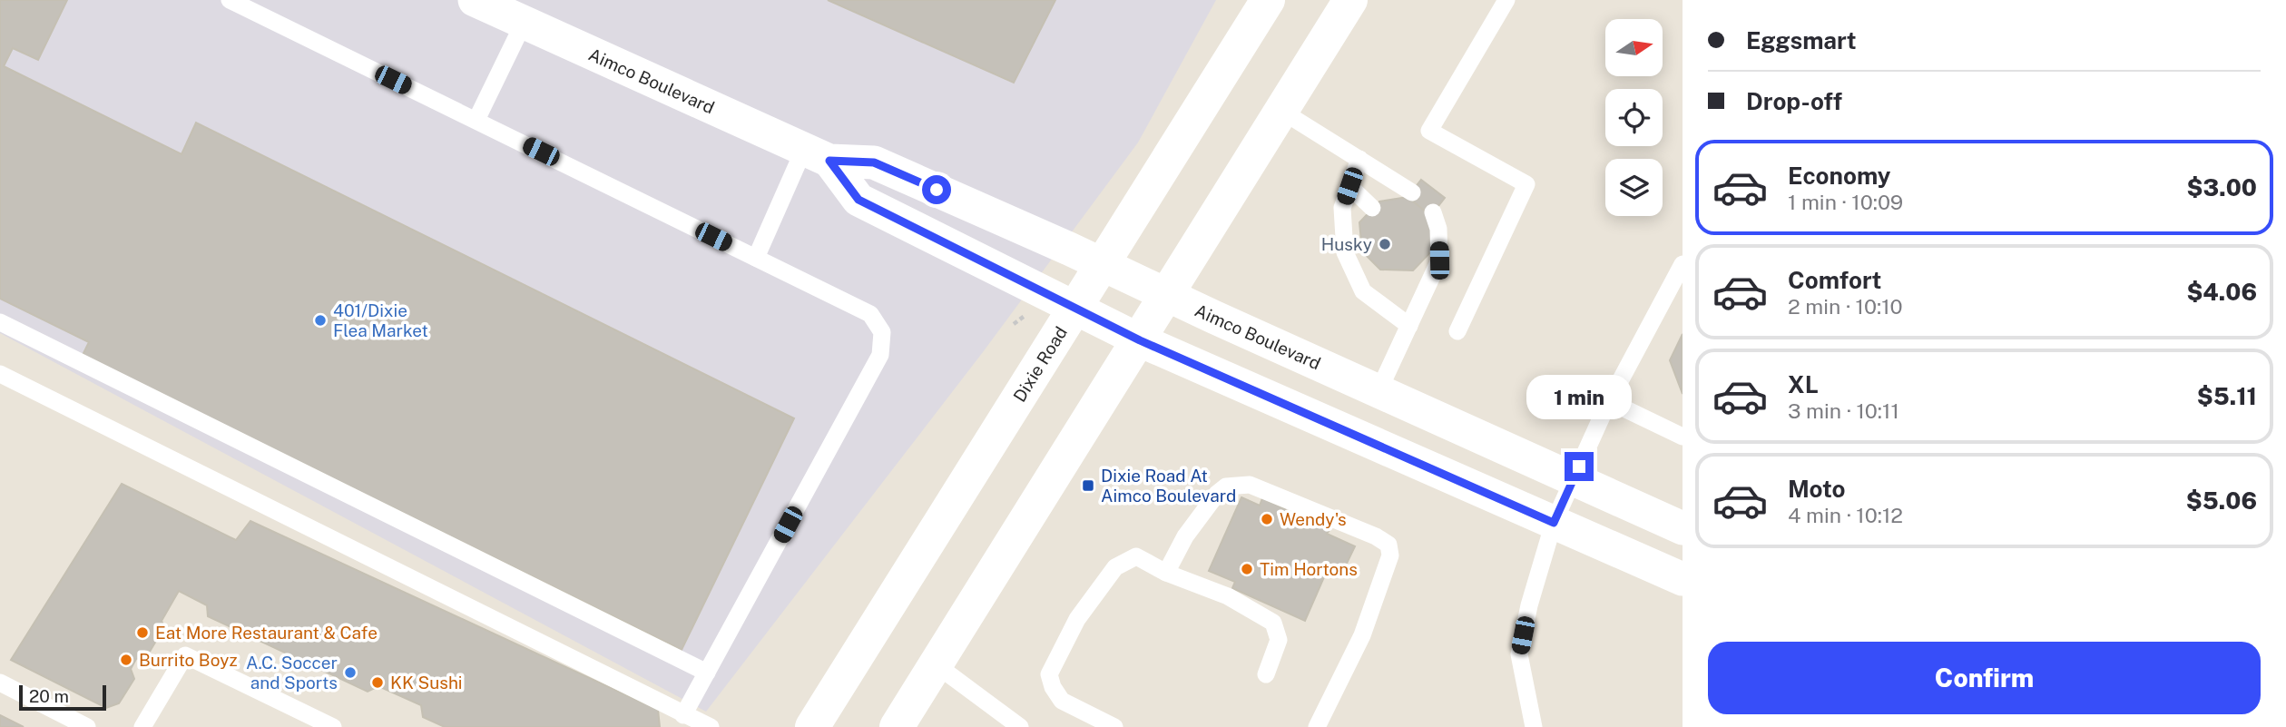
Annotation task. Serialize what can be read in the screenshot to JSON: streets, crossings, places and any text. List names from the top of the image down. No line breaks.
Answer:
{"streets":{"main road":["Dixie Road"],"street":["Aimco Boulevard"]},"crossings":[["Aimco Boulevard","Dixie Road"]],"places":{"other":["Husky","401/Dixie Flea Market","Wendy's","Tim Hortons","Eat More Restaurant & Cafe","Burrito Boyz","A.C. Soccer and Sports","KK Sushi"],"transit":["Dixie Road At Aimco Boulevard"]},"scale_bar":"20 m","north":"right","page":{"banner":["Eggsmart","Drop-off"],"list":[{"name":"Economy","note":"1 min · 10:09","value":"$3.00"},{"name":"Comfort","note":"2 min · 10:10","value":"$4.06"},{"name":"XL","note":"3 min · 10:11","value":"$5.11"},{"name":"Moto","note":"4 min · 10:12","value":"$5.06"}],"bubble":"1 min","buttons":"Confirm","scale":"20 m"}}
